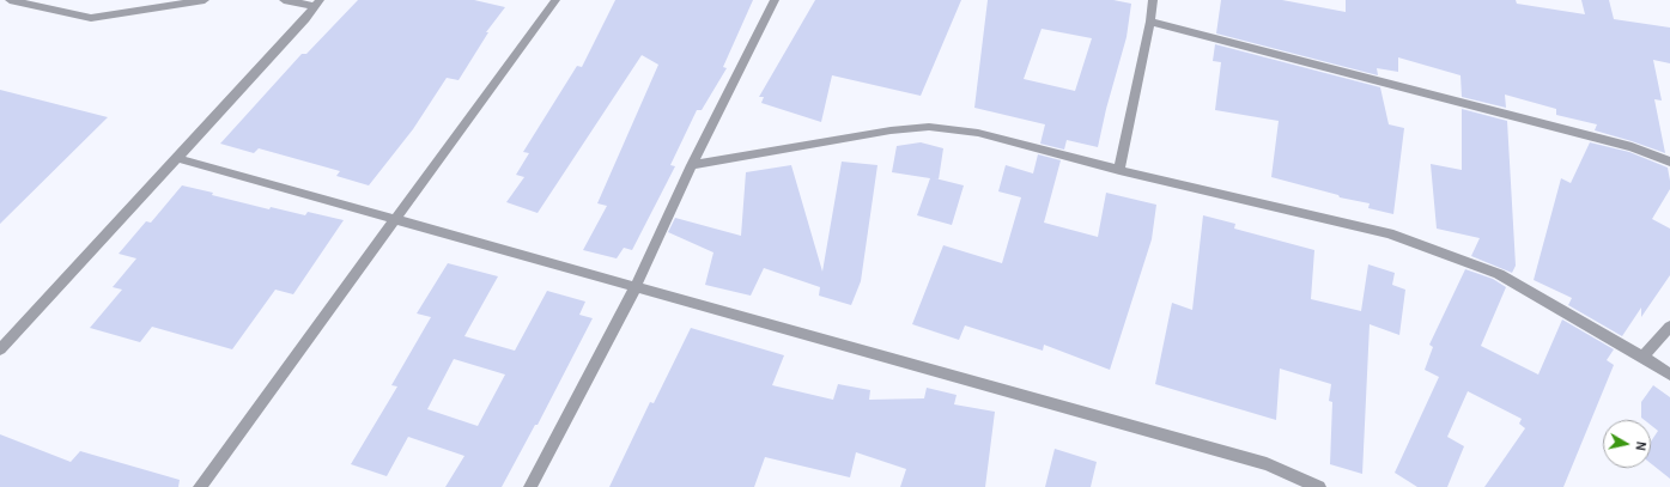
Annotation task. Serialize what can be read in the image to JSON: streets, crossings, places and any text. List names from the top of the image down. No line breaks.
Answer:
{"north":"right"}
